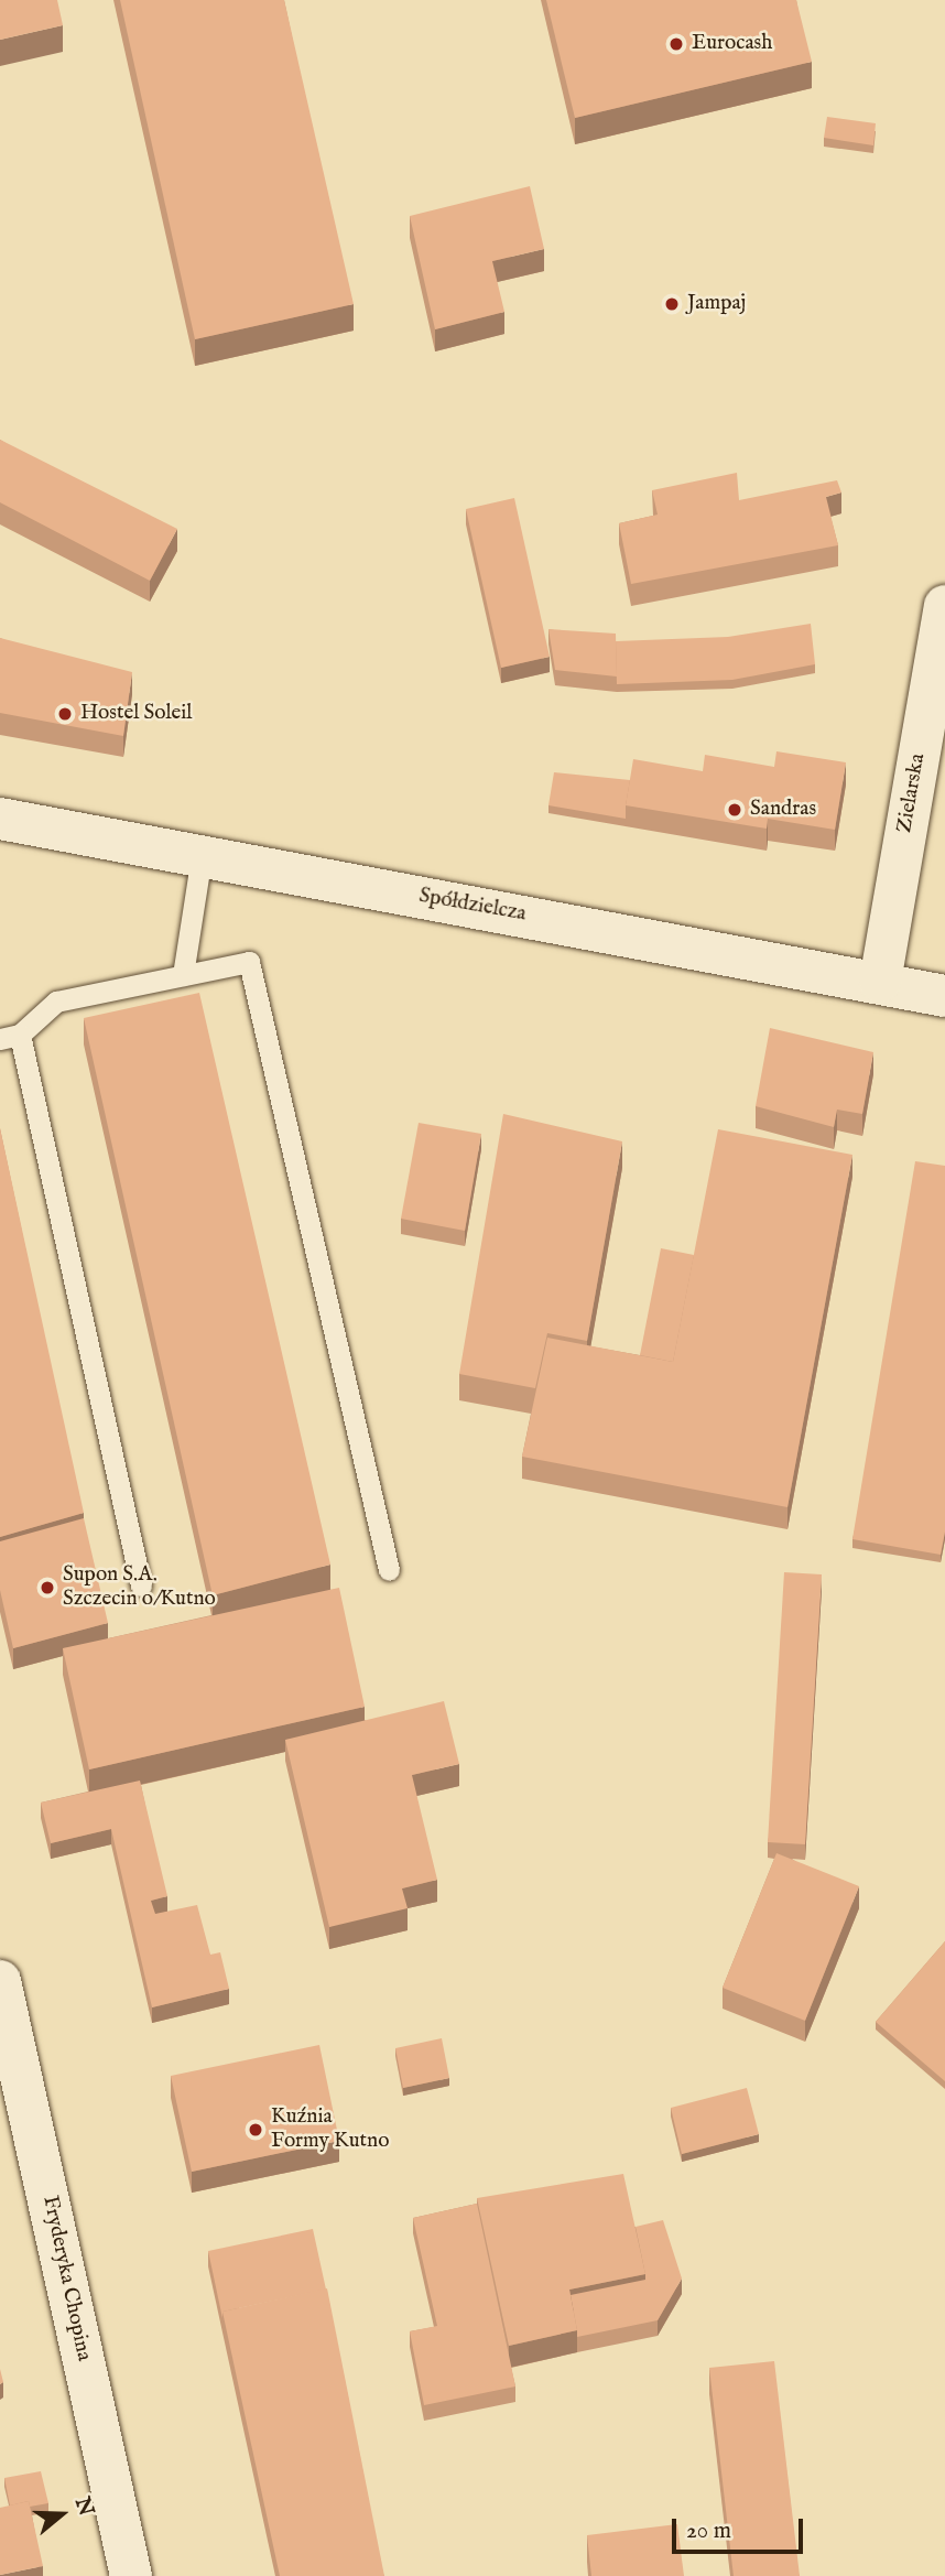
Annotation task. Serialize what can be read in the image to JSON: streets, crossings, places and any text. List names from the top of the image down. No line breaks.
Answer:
{"streets":{"street":["Zielarska","Spółdzielcza","Fryderyka Chopina"]},"crossings":[["Zielarska","Spółdzielcza"]],"places":["Eurocash","Jampaj","Hostel Soleil","Sandras","Supon S.A. Szczecin o/Kutno","Kuźnia Formy Kutno"],"scale_bar":"20 m","north":"right"}
